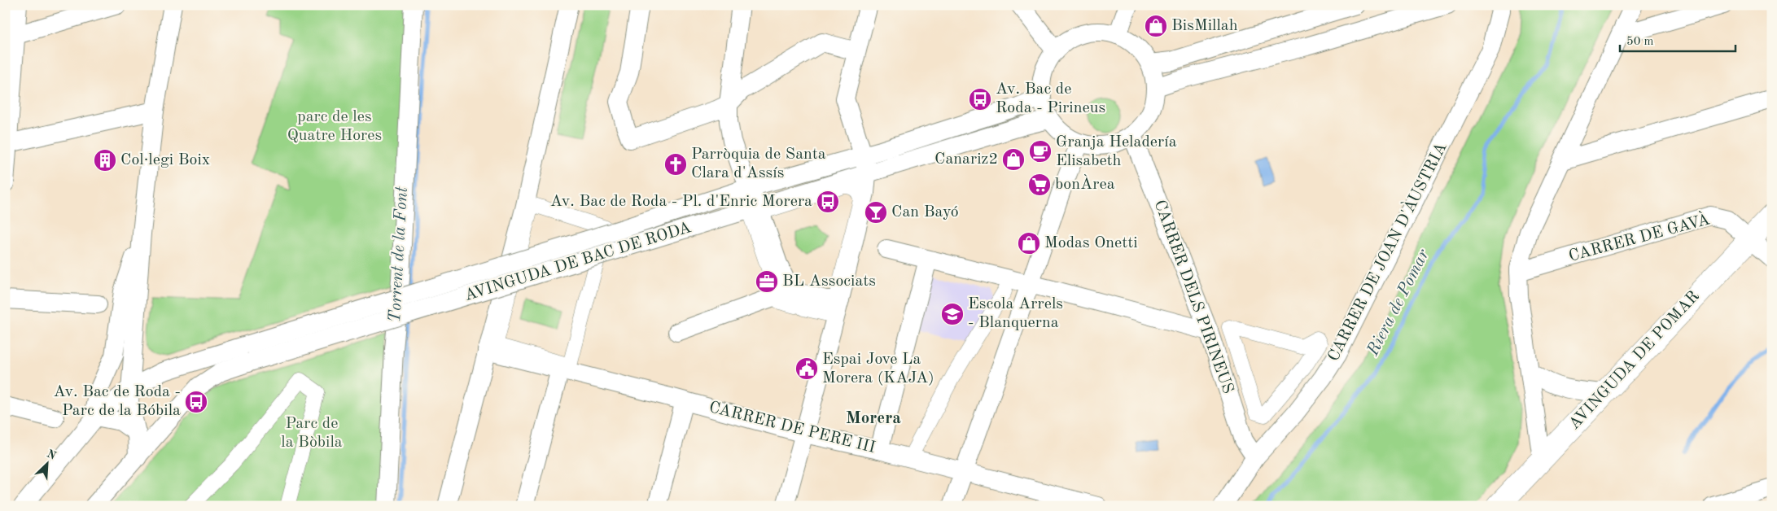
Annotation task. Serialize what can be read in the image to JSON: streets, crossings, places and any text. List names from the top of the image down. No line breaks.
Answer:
{"streets":{"street":["CARRER DE GAVÀ","CARRER DE JOAN D'ÀUSTRIA","AVINGUDA DE BAC DE RODA","CARRER DELS PIRINEUS","AVINGUDA DE POMAR","CARRER DE PERE III"]},"crossings":[["CARRER DE GAVÀ","AVINGUDA DE POMAR"],["CARRER DE JOAN D'ÀUSTRIA","CARRER DELS PIRINEUS"],["AVINGUDA DE BAC DE RODA","CARRER DELS PIRINEUS"]],"districts":["Morera"],"water":["Torrent de la Font","Riera de Pomar"],"parks":["parc de les Quatre Hores","Parc de la Bòbila"],"places":{"shop":["BisMillah","Canariz2","Modas Onetti"],"bus stop":["Av. Bac de Roda - Pirineus","Av. Bac de Roda - Pl. d'Enric Morera","Av. Bac de Roda - Parc de la Bóbila"],"cafe":["Granja Heladería Elisabeth"],"building":["Col·legi Boix"],"church":["Parròquia de Santa Clara d'Assís"],"supermarket":["bonÀrea"],"bar":["Can Bayó"],"office":["BL Associats"],"school or university":["Escola Arrels - Blanquerna"],"public building":["Espai Jove La Morera (KAJA)"]},"scale_bar":"50 m","north":"top right"}
